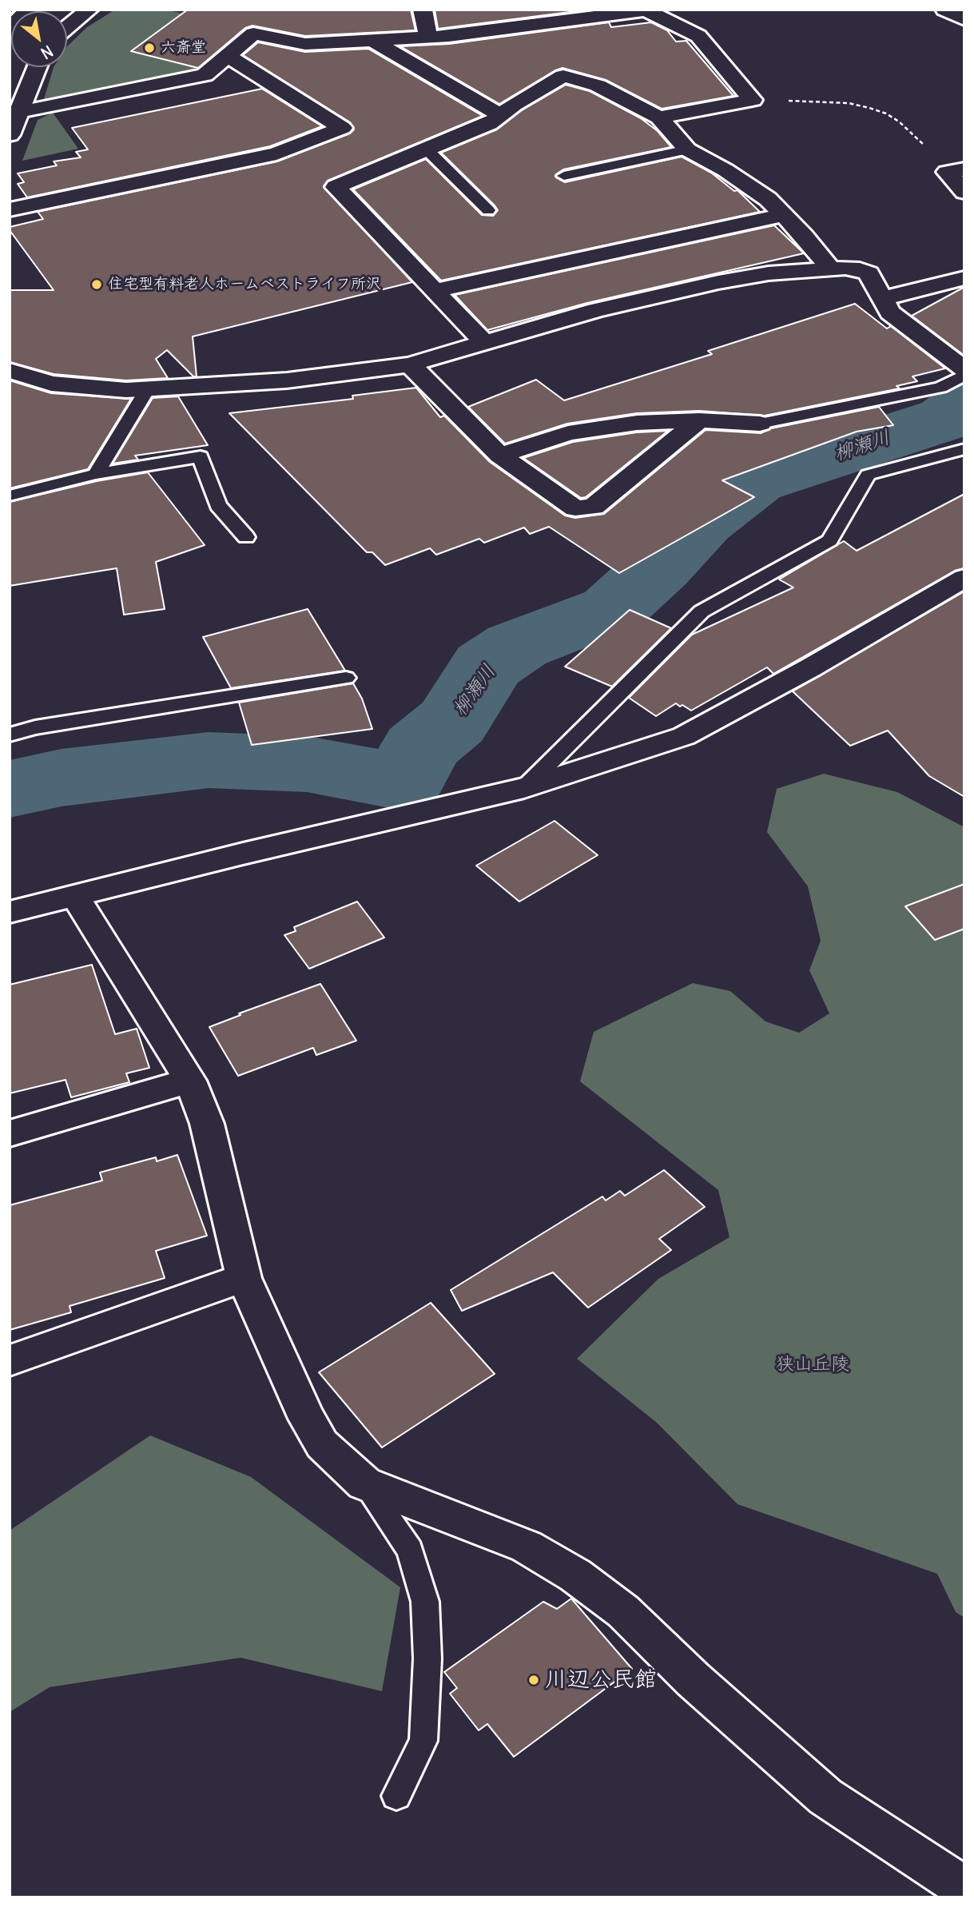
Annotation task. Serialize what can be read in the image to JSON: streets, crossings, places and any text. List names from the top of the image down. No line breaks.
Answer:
{"water":["柳瀬川"],"parks":["狭山丘陵"],"places":["六斎堂","住宅型有料老人ホームベストライフ所沢","川辺公民館"],"north":"bottom right"}
